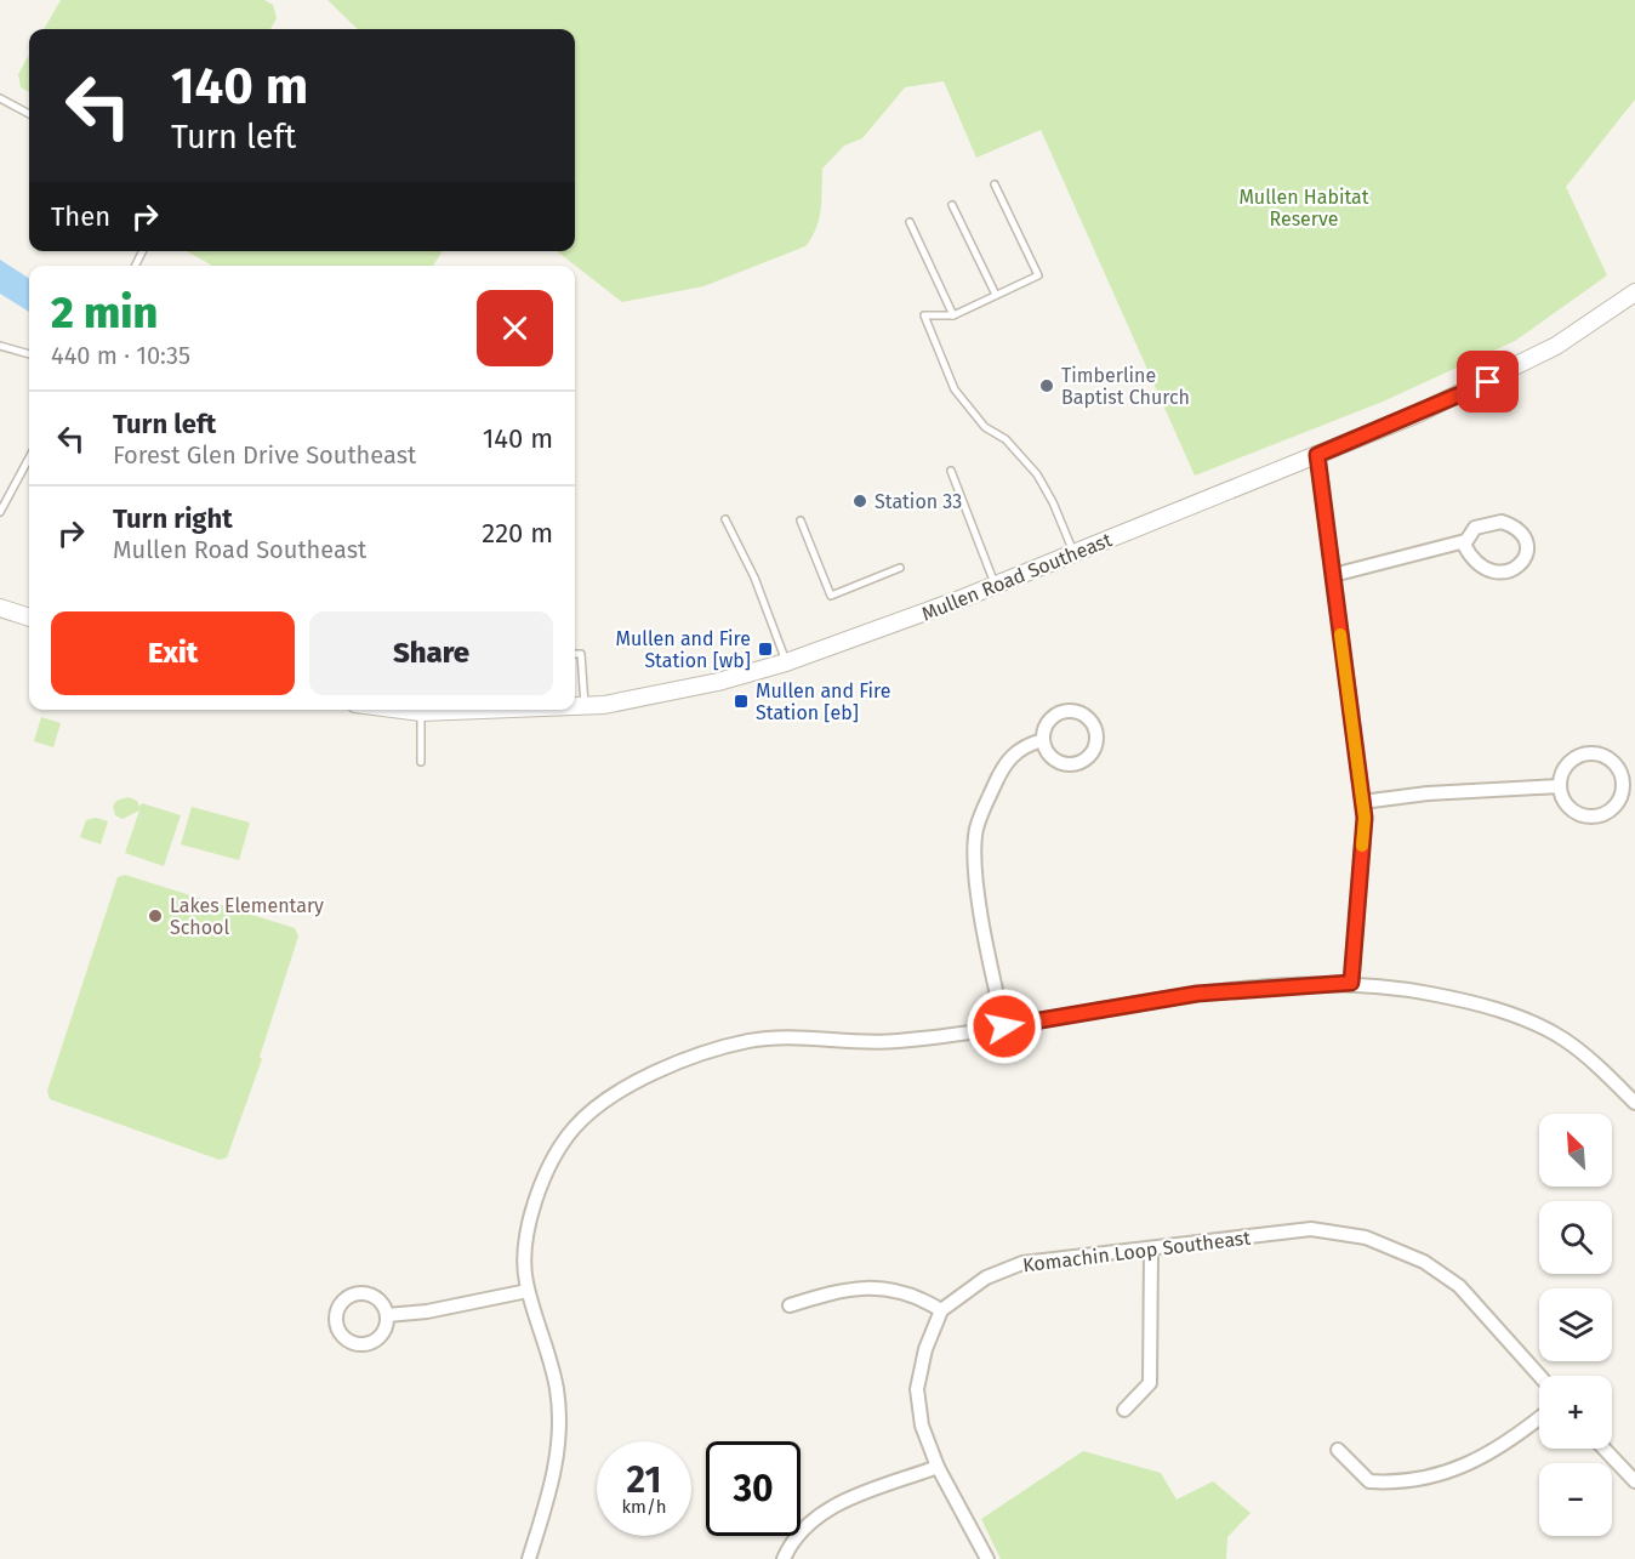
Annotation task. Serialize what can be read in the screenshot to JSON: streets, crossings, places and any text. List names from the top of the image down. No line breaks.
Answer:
{"streets":{"street":["Mullen Road Southeast","Komachin Loop Southeast"]},"parks":["Mullen Habitat Reserve"],"places":{"other":["Timberline Baptist Church","Station 33","Lakes Elementary School"],"transit":["Mullen and Fire Station [wb]","Mullen and Fire Station [eb]"]},"north":"top left","page":{"turn":["140 m","Turn left"],"then":"Then","heading":["2 min","440 m · 10:35"],"list":[{"name":"Turn left","note":"Forest Glen Drive Southeast","value":"140 m"},{"name":"Turn right","note":"Mullen Road Southeast","value":"220 m"}],"buttons":["Exit","Share"],"map_buttons":["+","−"],"speed":"21 km/h","limit":"30"}}
